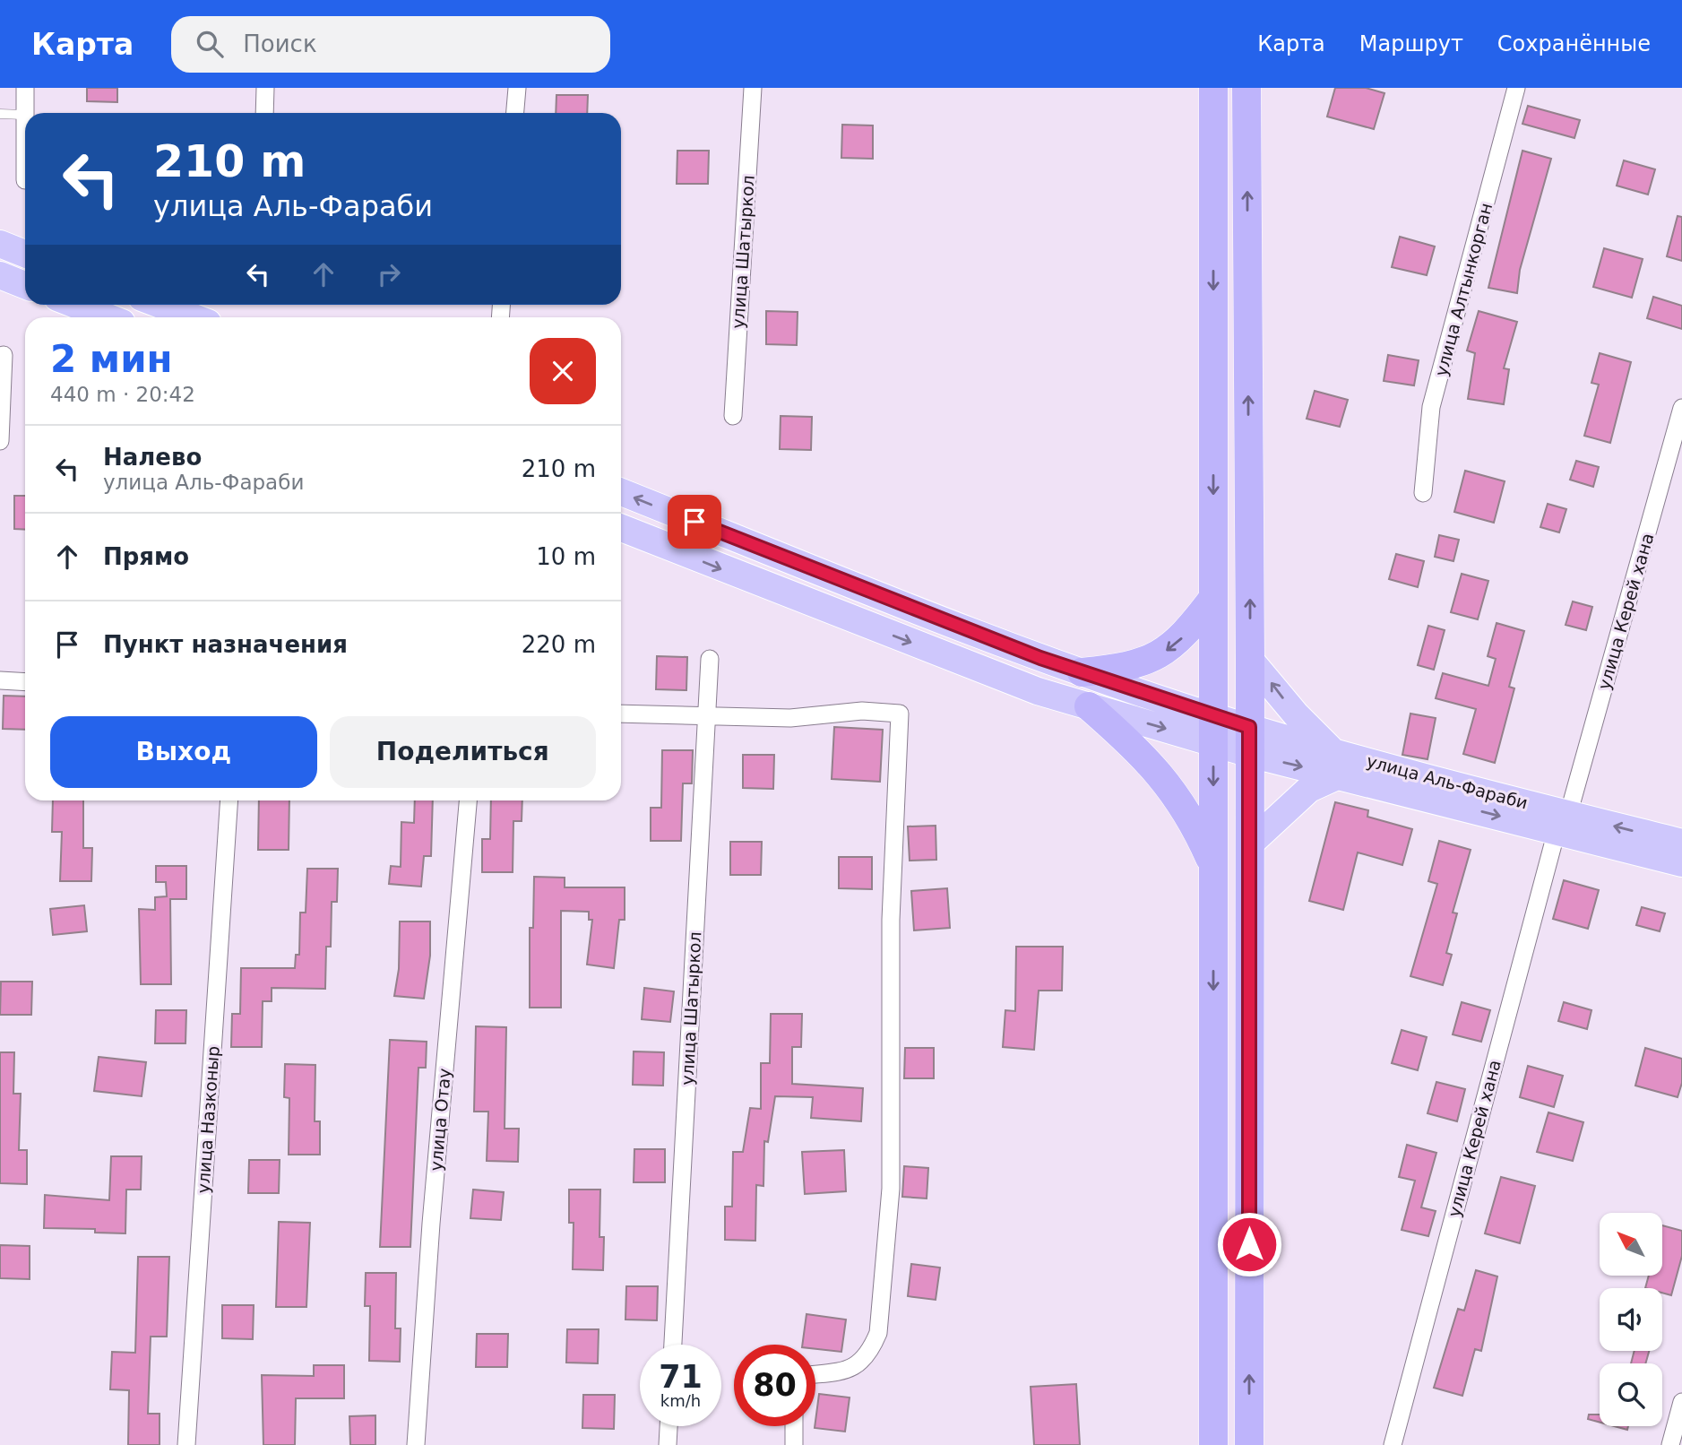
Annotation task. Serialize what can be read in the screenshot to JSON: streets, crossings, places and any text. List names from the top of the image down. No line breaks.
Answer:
{"streets":{"main road":["улица Аль-Фараби"],"street":["улица Шатыркол","улица Алтынкорган","улица Керей хана","улица Назконыр","улица Отау"]},"crossings":[["улица Керей хана","улица Аль-Фараби"]],"north":"top left","page":{"header":"Карта","search":"Поиск","nav":["Карта","Маршрут","Сохранённые"],"turn":["210 m","улица Аль-Фараби"],"heading":["2 мин","440 m · 20:42"],"list":[{"name":"Налево","note":"улица Аль-Фараби","value":"210 m"},{"name":"Прямо","value":"10 m"},{"name":"Пункт назначения","value":"220 m"}],"buttons":["Выход","Поделиться"],"speed":"71 km/h","limit":"80"}}
